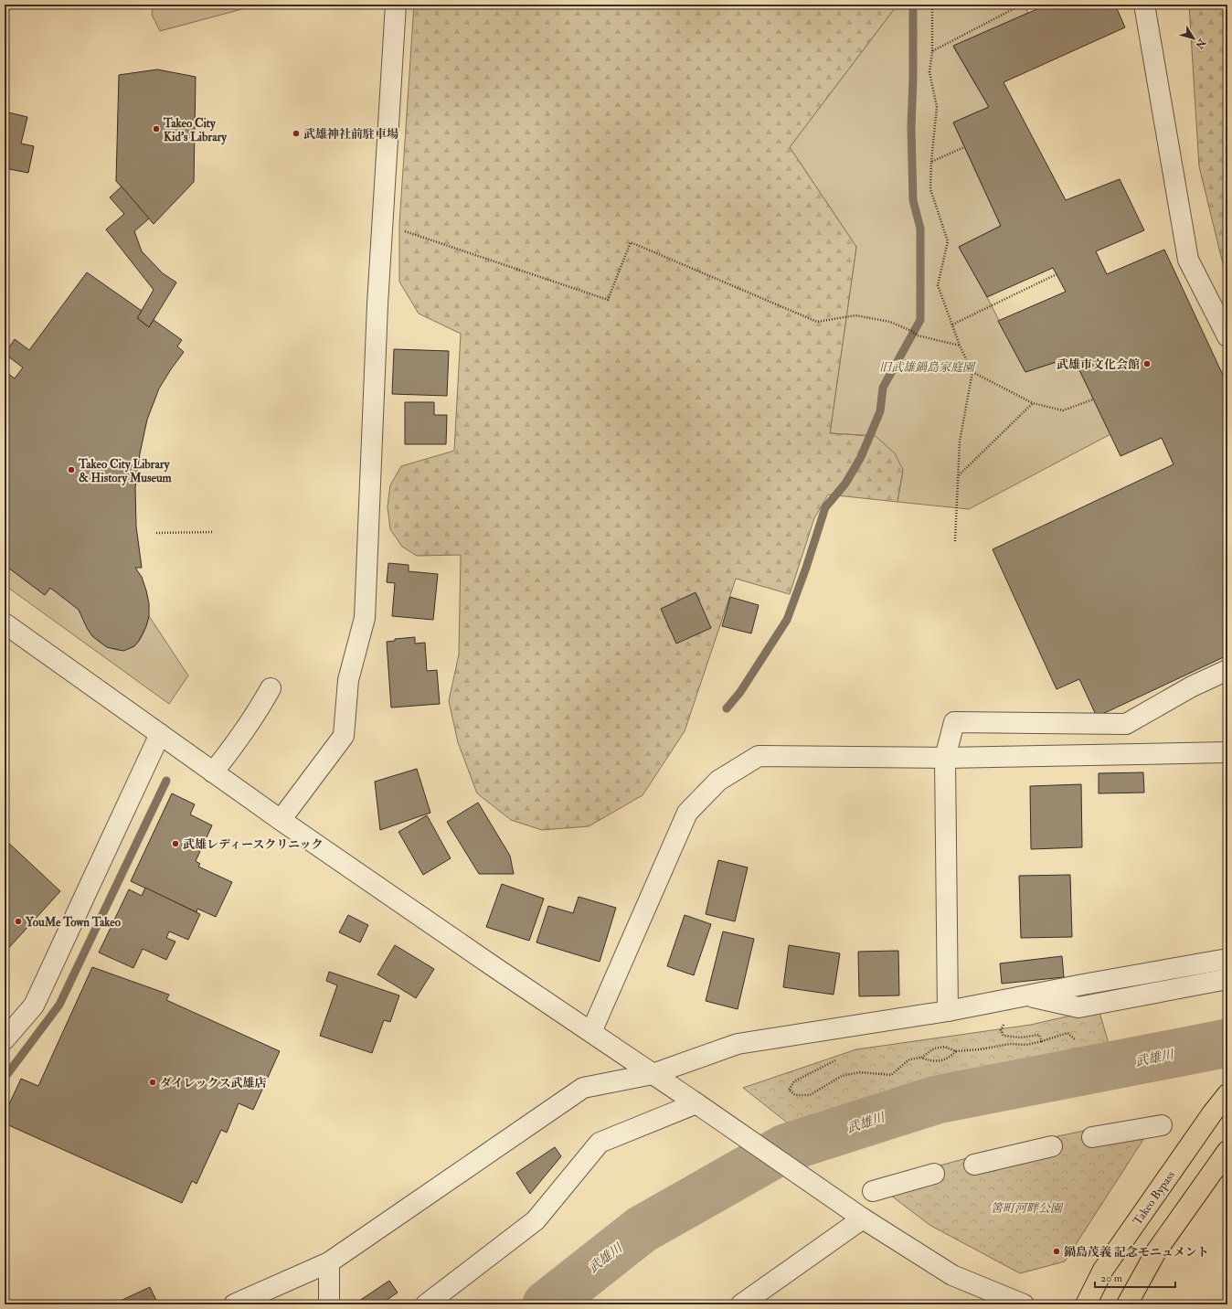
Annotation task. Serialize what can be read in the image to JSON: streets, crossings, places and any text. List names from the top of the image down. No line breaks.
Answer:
{"streets":{"highway":["Takeo Bypass"]},"water":["武雄川"],"parks":["旧武雄鍋島家庭園","筈町河畔公園"],"places":["Takeo City Kid's Library","武雄神社前駐車場","武雄市文化会館","Takeo City Library & History Museum","武雄レディースクリニック","YouMe Town Takeo","ダイレックス武雄店","鍋島茂義 記念モニュメント"],"scale_bar":"20 m","north":"bottom right"}
